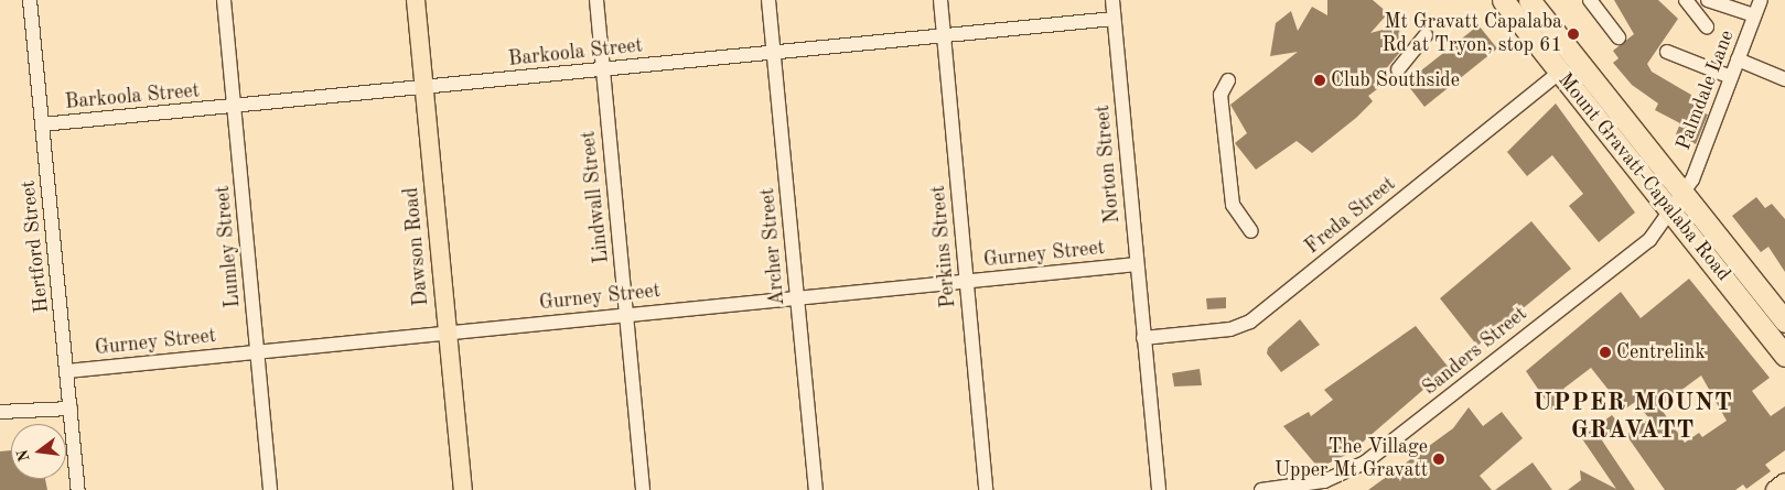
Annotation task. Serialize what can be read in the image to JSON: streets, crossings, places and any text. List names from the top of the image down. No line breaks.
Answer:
{"streets":{"highway":["Mount Gravatt-Capalaba Road"],"main road":["Dawson Road"],"street":["Barkoola Street","Palmdale Lane","Norton Street","Lindwall Street","Freda Street","Hertford Street","Lumley Street","Archer Street","Perkins Street","Gurney Street","Sanders Street"]},"crossings":[["Barkoola Street","Norton Street"],["Barkoola Street","Lindwall Street"],["Barkoola Street","Hertford Street"],["Barkoola Street","Lumley Street"],["Barkoola Street","Dawson Road"],["Barkoola Street","Archer Street"],["Barkoola Street","Perkins Street"],["Palmdale Lane","Mount Gravatt-Capalaba Road"],["Palmdale Lane","Sanders Street"],["Norton Street","Freda Street"],["Norton Street","Gurney Street"],["Mount Gravatt-Capalaba Road","Freda Street"],["Mount Gravatt-Capalaba Road","Sanders Street"],["Lindwall Street","Gurney Street"],["Hertford Street","Gurney Street"],["Lumley Street","Gurney Street"],["Dawson Road","Gurney Street"],["Archer Street","Gurney Street"],["Perkins Street","Gurney Street"]],"districts":["UPPER MOUNT GRAVATT"],"places":["Mt Gravatt Capalaba Rd at Tryon, stop 61","Club Southside","Centrelink","The Village Upper Mt Gravatt"],"north":"left"}
